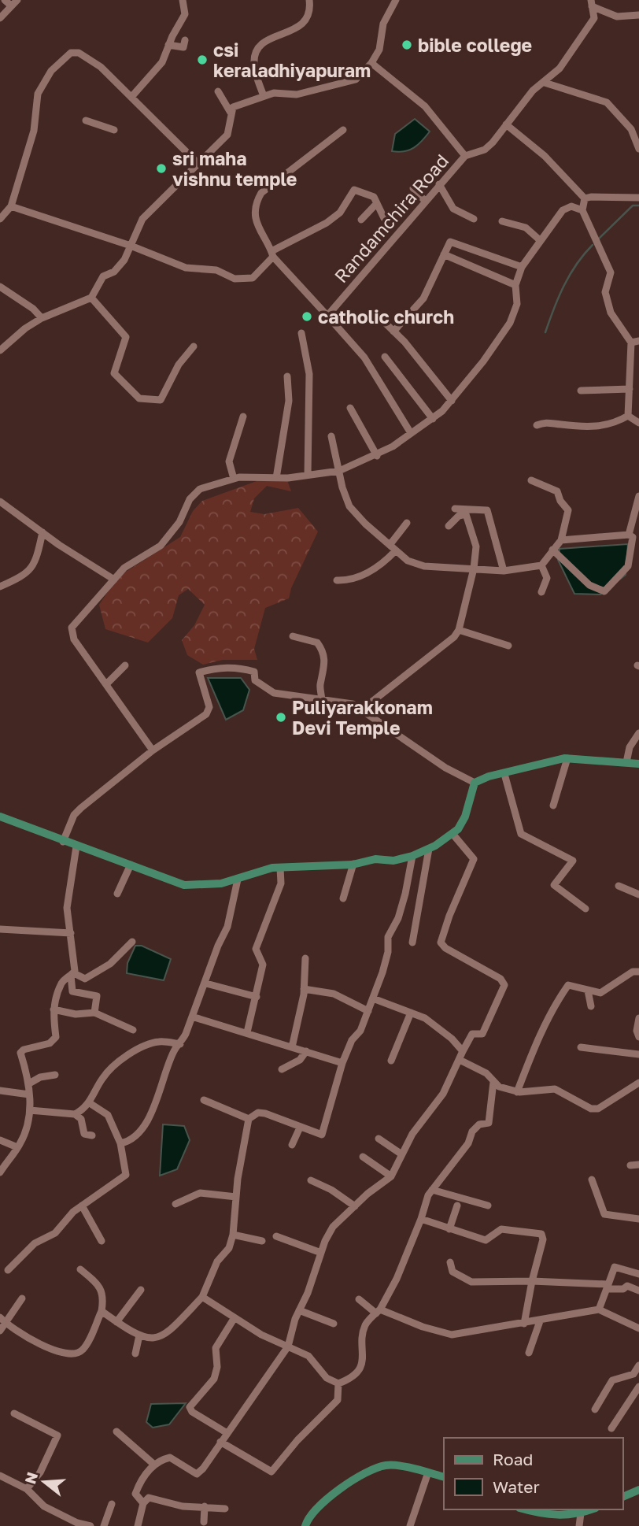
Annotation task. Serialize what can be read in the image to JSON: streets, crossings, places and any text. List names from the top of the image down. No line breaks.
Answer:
{"streets":{"street":["Randamchira Road"]},"places":["bible college","csi keraladhiyapuram","sri maha vishnu temple","catholic church","Puliyarakkonam Devi Temple"],"legend":["Road","Water"],"north":"left"}
